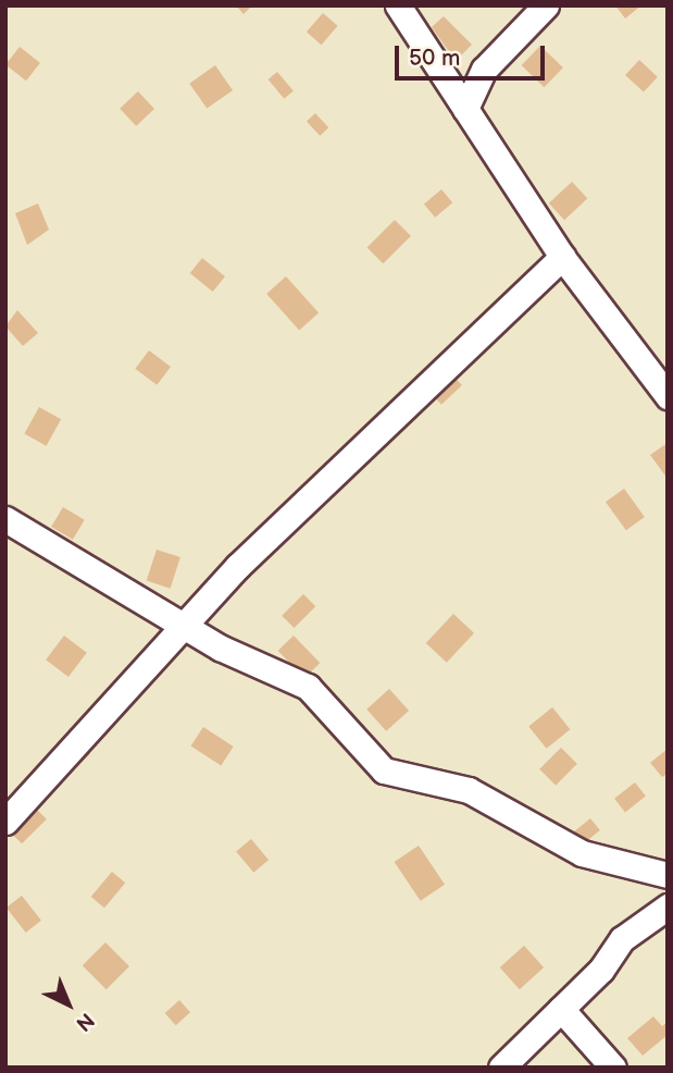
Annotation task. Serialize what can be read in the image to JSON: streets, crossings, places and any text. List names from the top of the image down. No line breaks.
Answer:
{"scale_bar":"50 m","north":"bottom right"}
